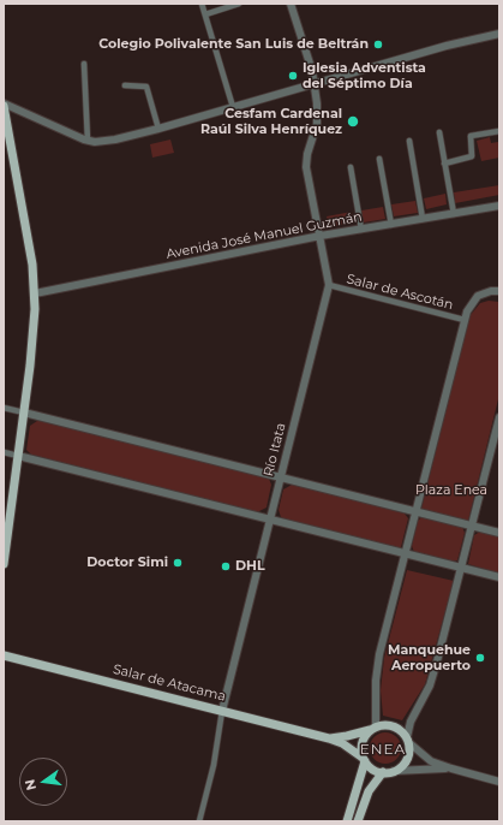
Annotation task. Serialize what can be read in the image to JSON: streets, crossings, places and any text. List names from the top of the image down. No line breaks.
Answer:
{"streets":{"main road":["Salar de Atacama"],"street":["Avenida José Manuel Guzmán","Salar de Ascotán","Río Itata"]},"crossings":[["Avenida José Manuel Guzmán","Río Itata"],["Salar de Ascotán","Río Itata"],["Río Itata","Salar de Atacama"]],"districts":["ENEA"],"parks":["Plaza Enea"],"places":["Colegio Polivalente San Luis de Beltrán","Iglesia Adventista del Séptimo Día","Cesfam Cardenal Raúl Silva Henríquez","Doctor Simi","DHL","Manquehue Aeropuerto"],"north":"left"}
